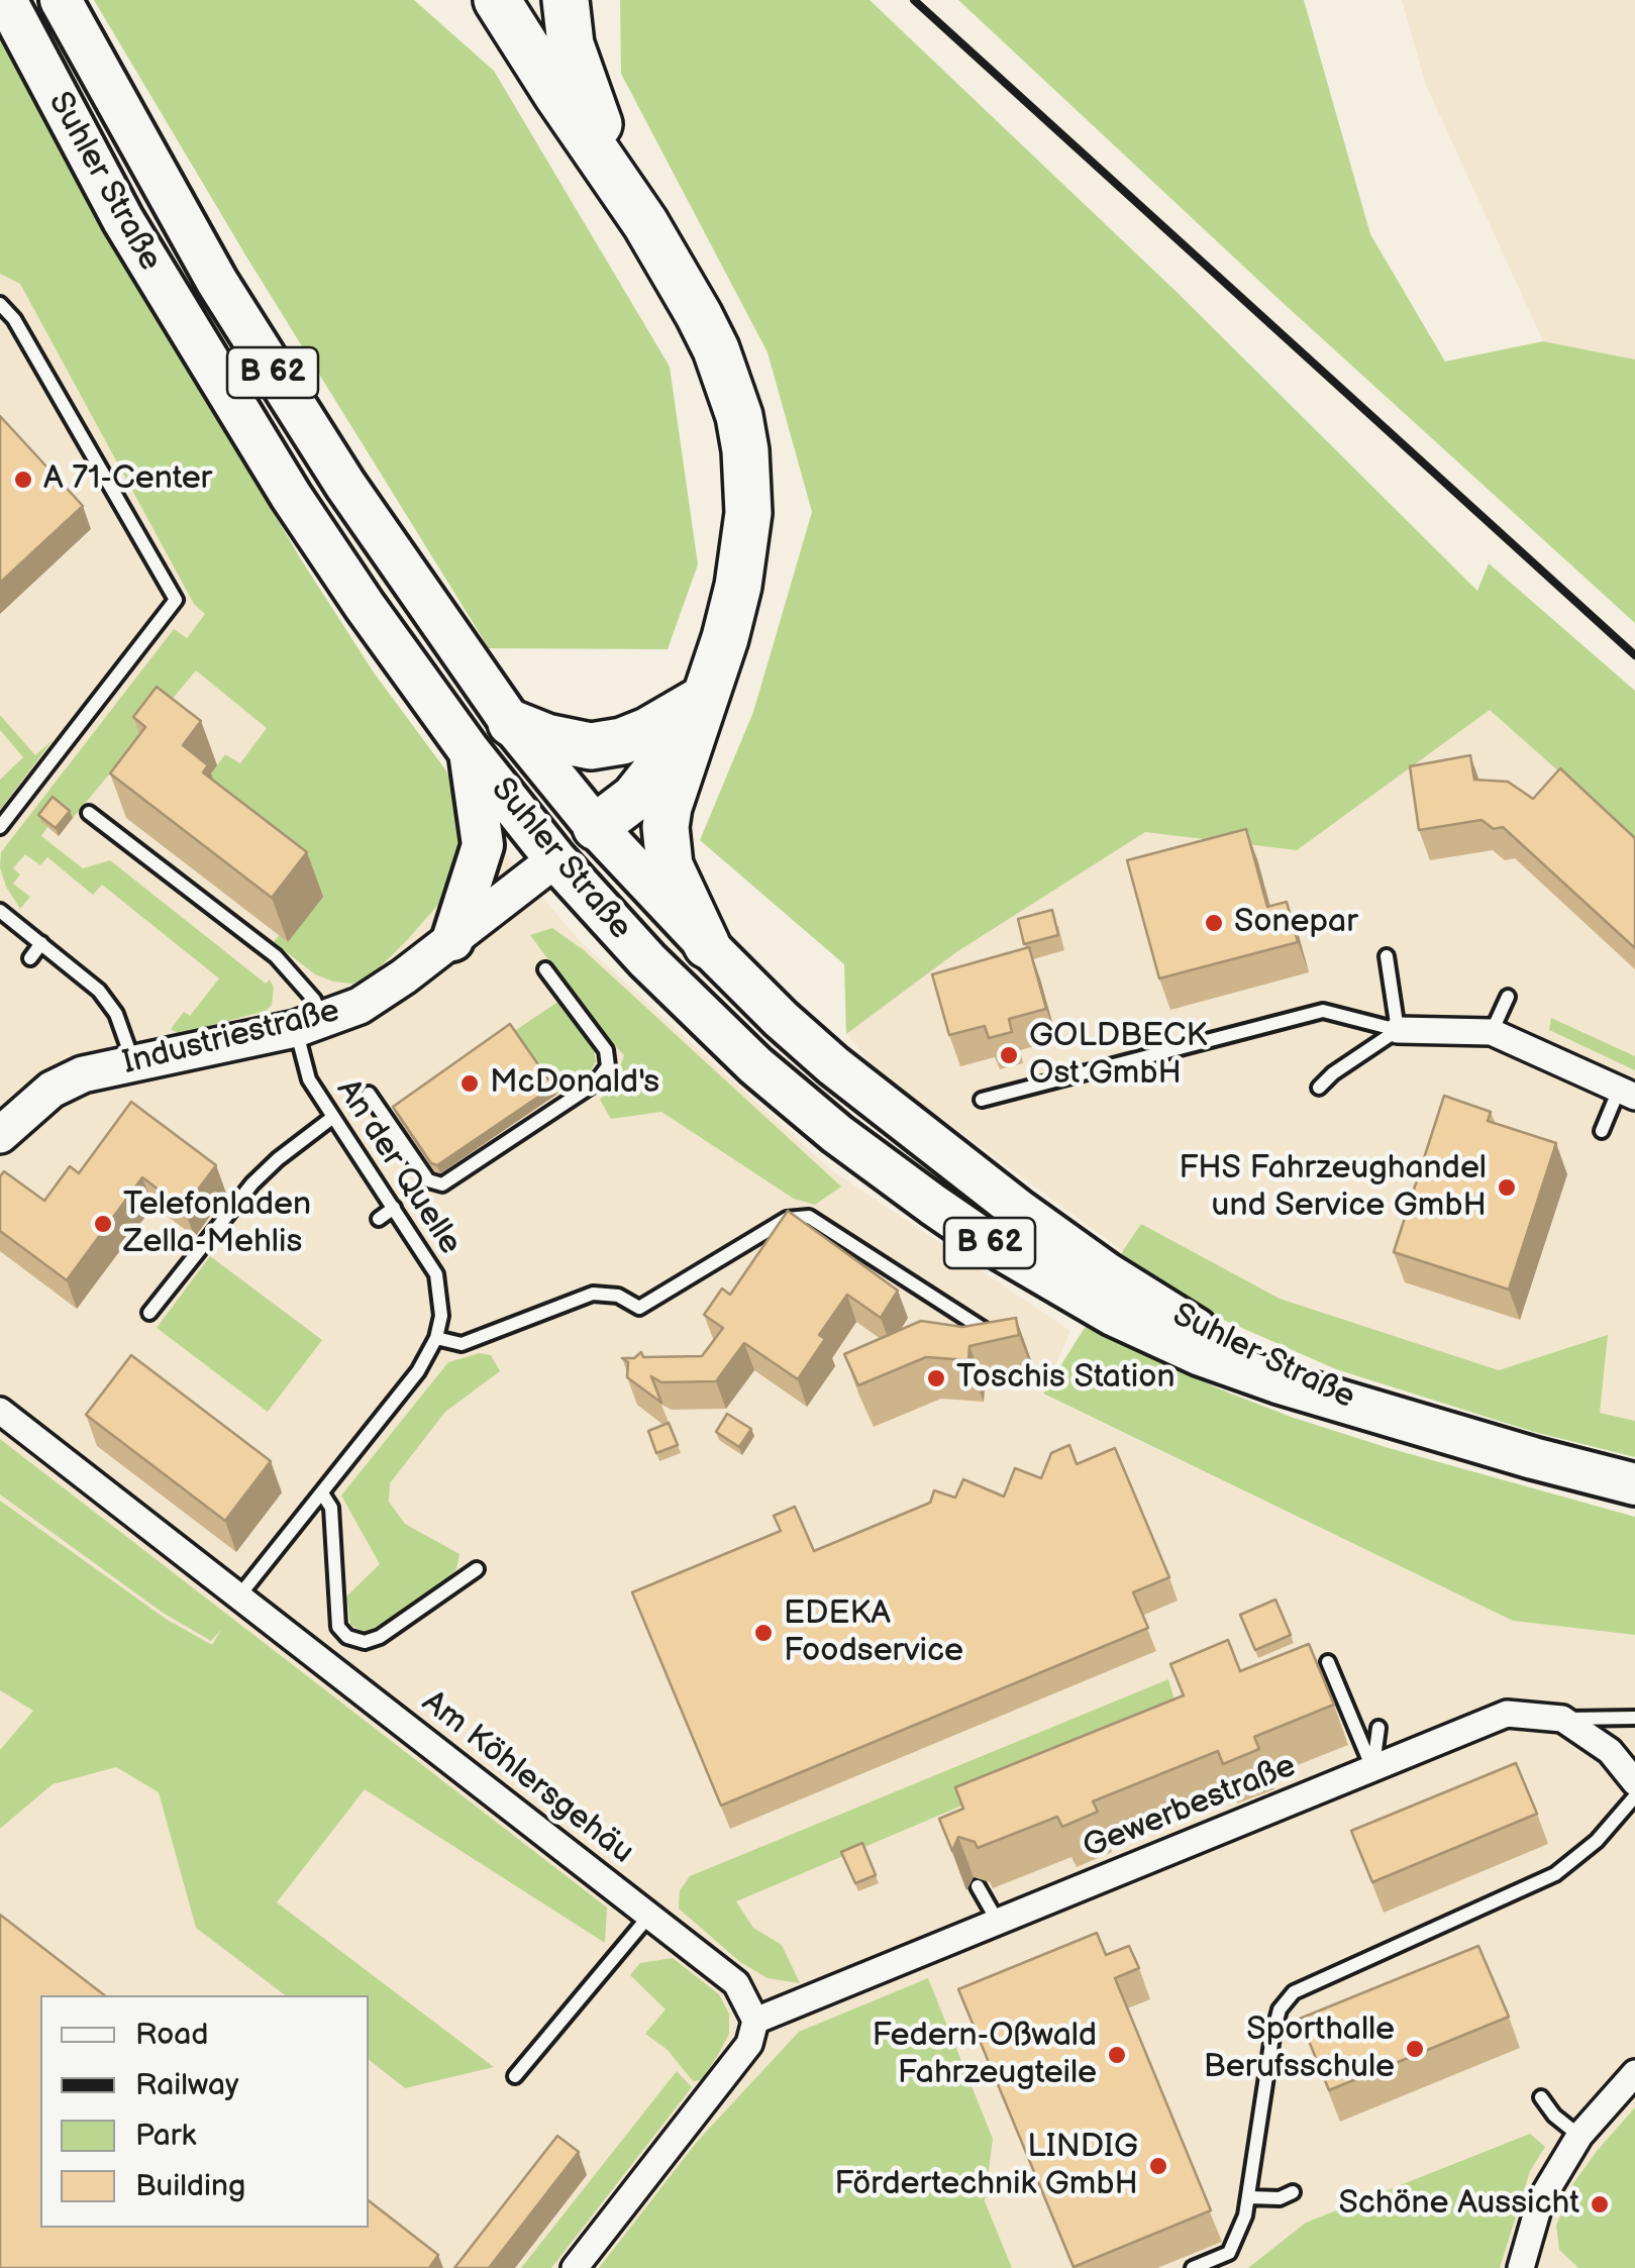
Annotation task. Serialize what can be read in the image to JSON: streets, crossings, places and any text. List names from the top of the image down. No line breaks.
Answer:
{"streets":{"main road":["Suhler Straße","B 62"],"street":["Industriestraße","Am Köhlersgehäu","Gewerbestraße"],"lane":["An der Quelle"]},"crossings":[["Suhler Straße","Industriestraße"],["Industriestraße","An der Quelle"],["An der Quelle","Am Köhlersgehäu"],["Am Köhlersgehäu","Gewerbestraße"]],"places":["A 71-Center","Sonepar","GOLDBECK Ost GmbH","McDonald's","FHS Fahrzeughandel und Service GmbH","Telefonladen Zella-Mehlis","Toschis Station","EDEKA Foodservice","Sporthalle Berufsschule","Federn-Oßwald Fahrzeugteile","LINDIG Fördertechnik GmbH","Schöne Aussicht"],"legend":["Road","Railway","Park","Building"]}
